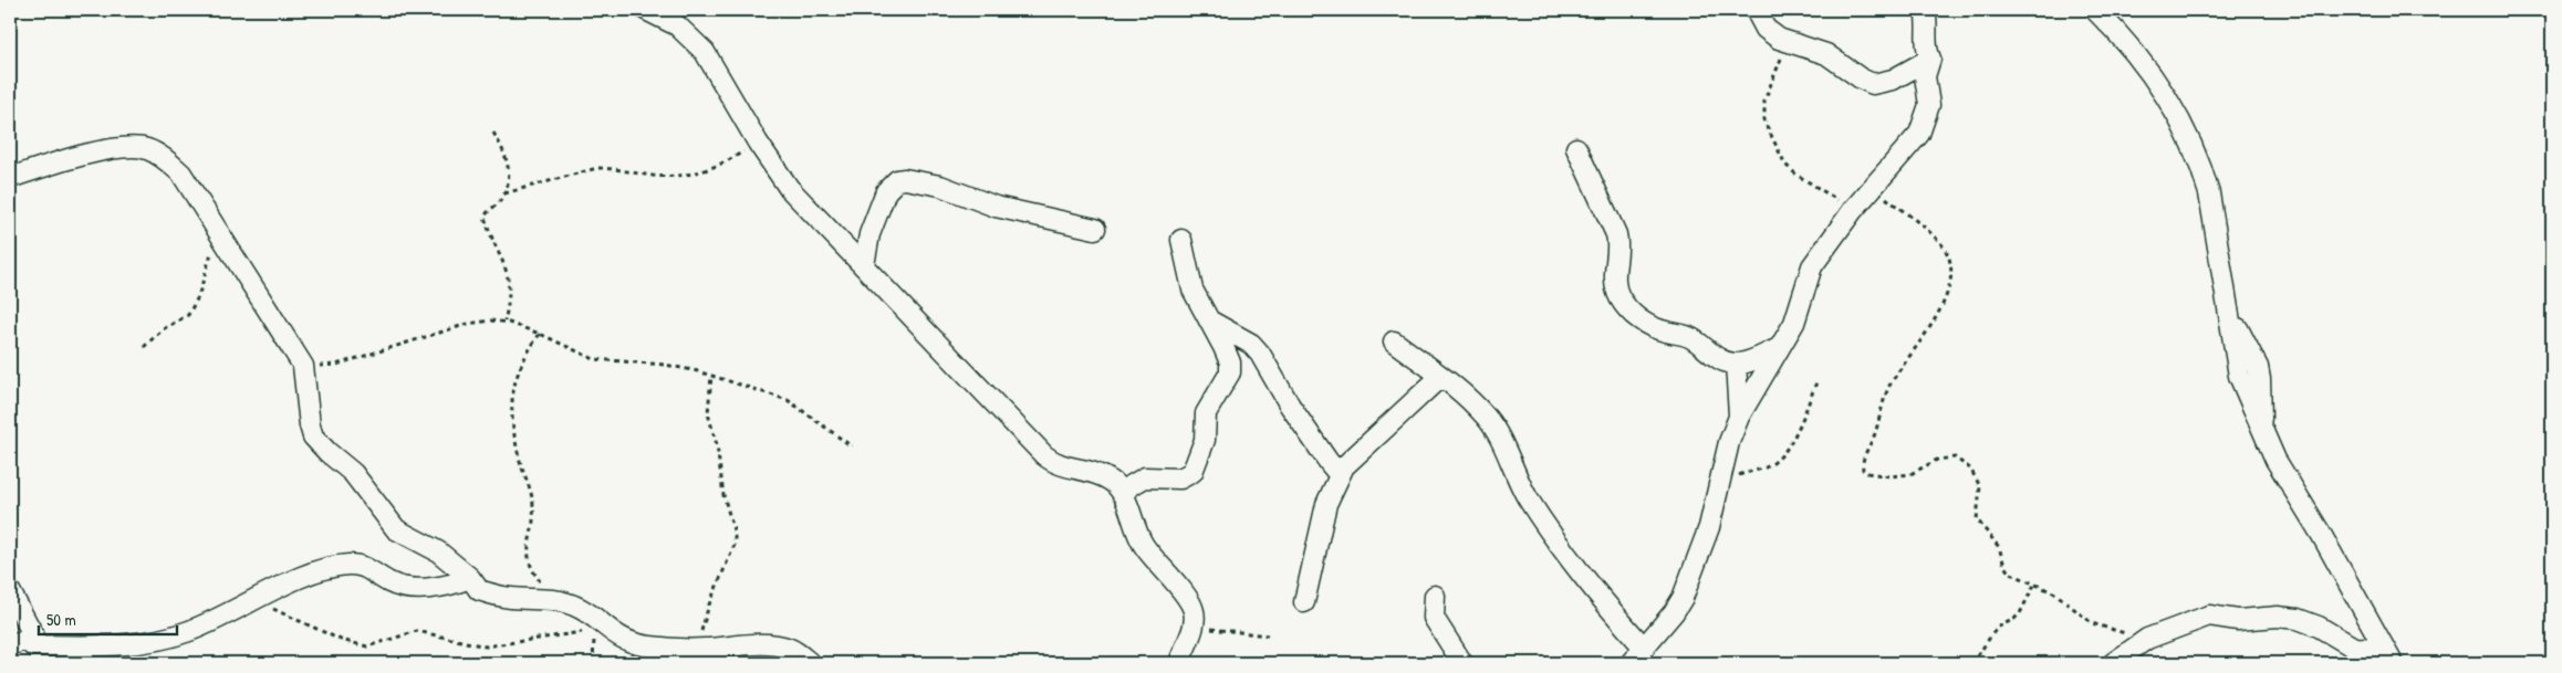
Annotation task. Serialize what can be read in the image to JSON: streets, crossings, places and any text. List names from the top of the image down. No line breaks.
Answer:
{"scale_bar":"50 m"}
